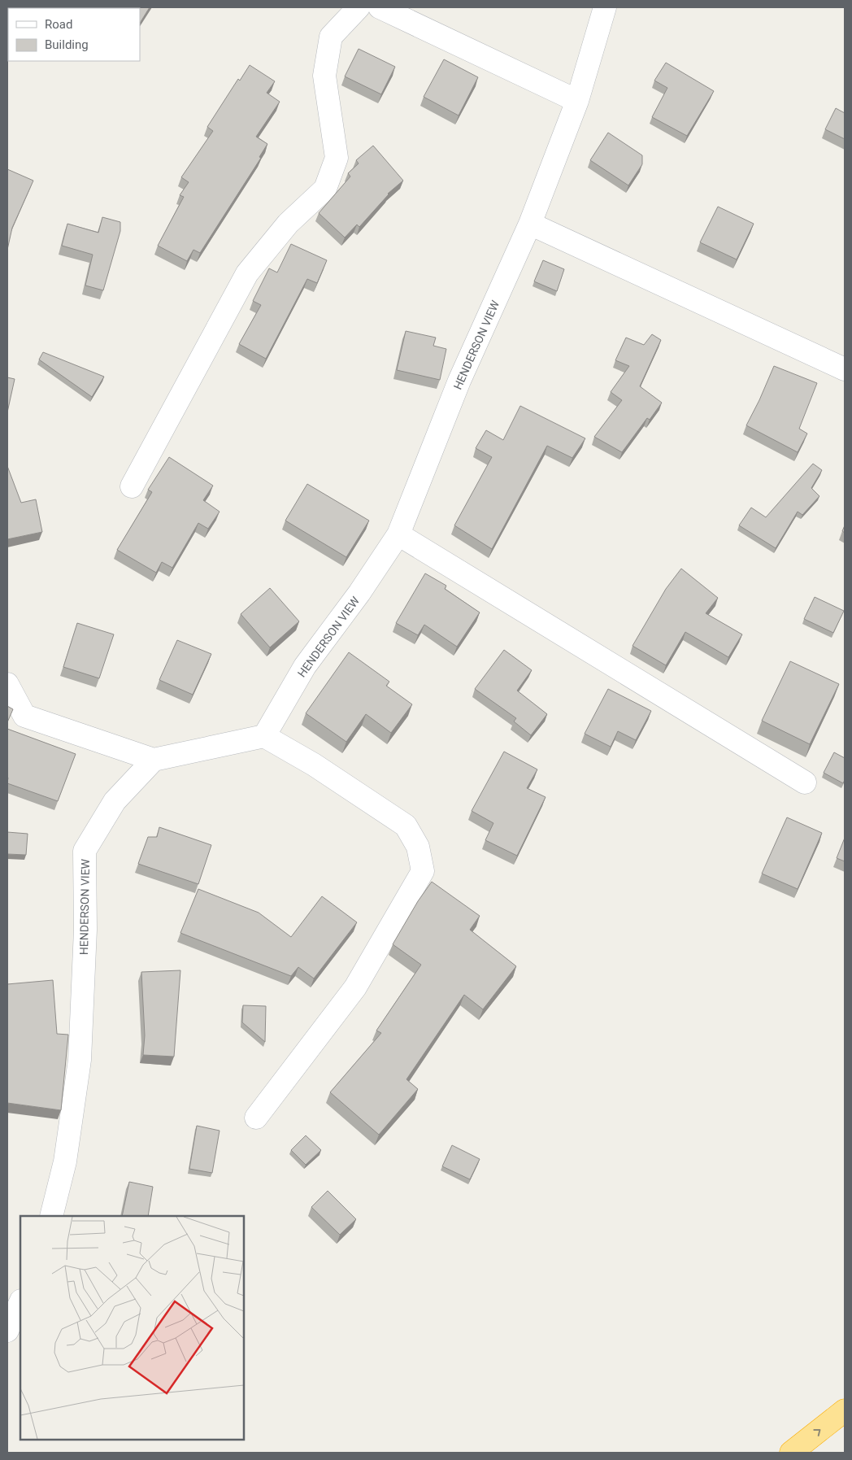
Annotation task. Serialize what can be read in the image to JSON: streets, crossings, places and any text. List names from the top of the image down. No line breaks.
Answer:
{"streets":{"street":["HENDERSON VIEW"]},"legend":["Road","Building"]}
